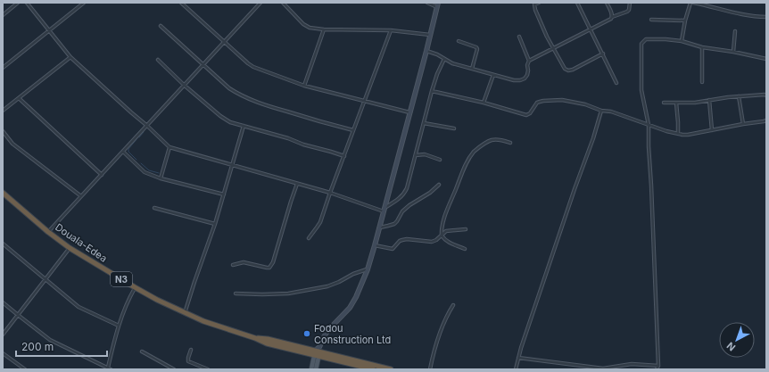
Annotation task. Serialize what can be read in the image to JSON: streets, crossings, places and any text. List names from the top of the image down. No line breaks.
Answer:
{"streets":{"highway":["Douala-Edea","N3"]},"places":["Fodou Construction Ltd"],"scale_bar":"200 m","north":"bottom left"}
